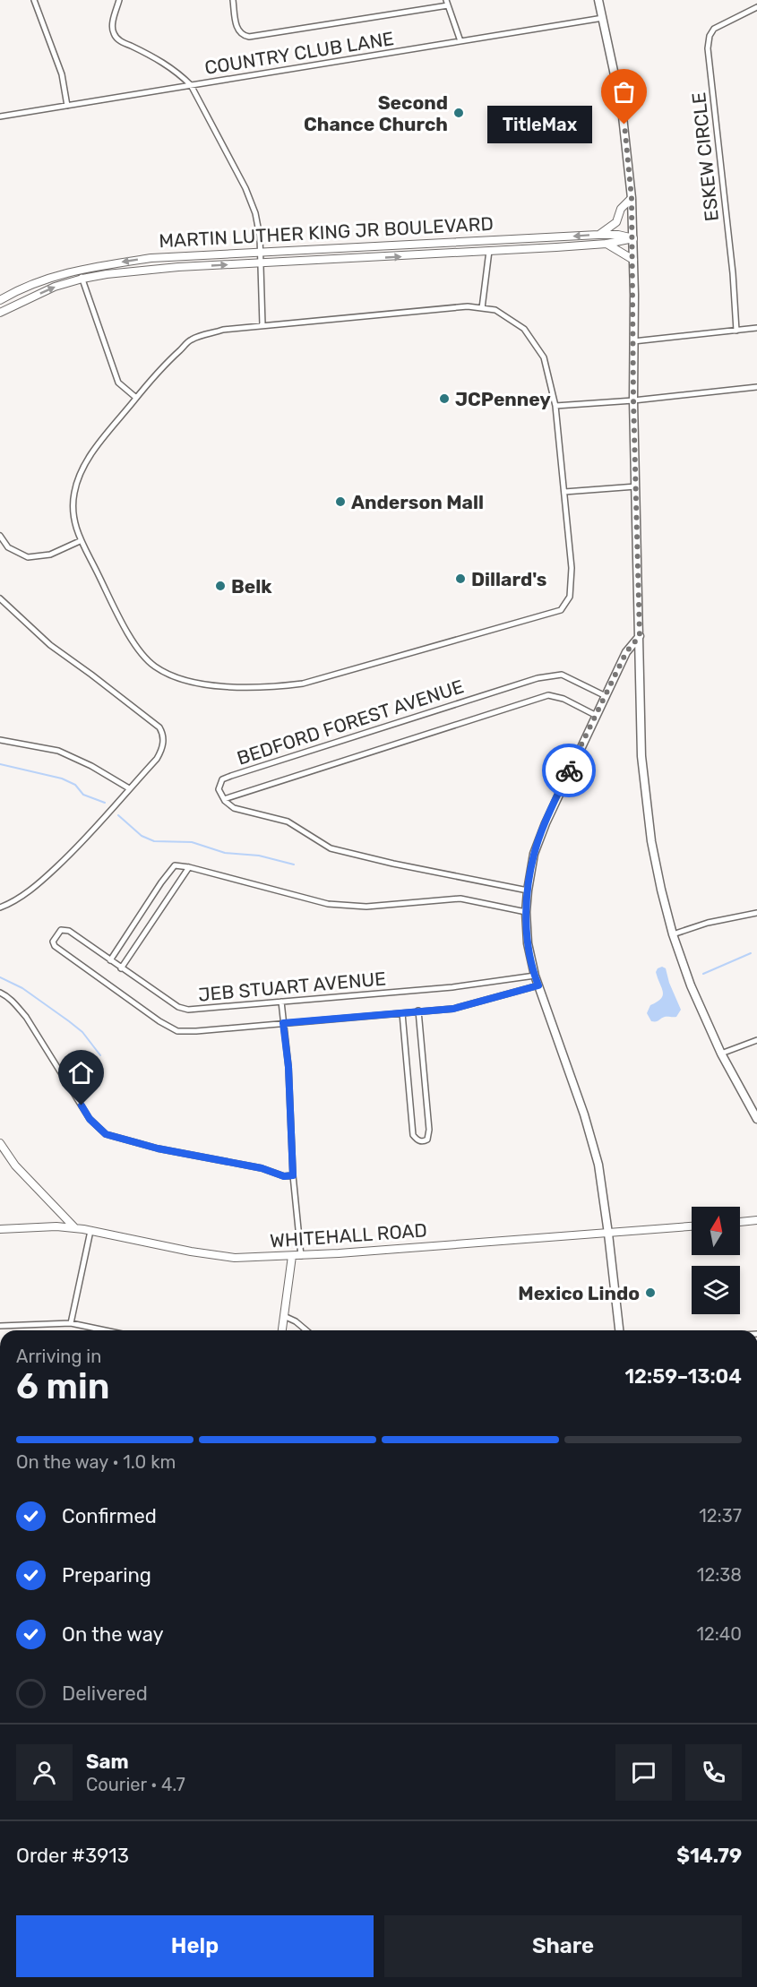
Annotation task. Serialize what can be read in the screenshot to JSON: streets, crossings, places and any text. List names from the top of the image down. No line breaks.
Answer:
{"streets":{"street":["COUNTRY CLUB LANE","ESKEW CIRCLE","MARTIN LUTHER KING JR BOULEVARD","BEDFORD FOREST AVENUE","JEB STUART AVENUE","WHITEHALL ROAD"]},"places":["Second Chance Church","TitleMax","JCPenney","Anderson Mall","Dillard's","Belk","Mexico Lindo"],"north":"top","page":{"bubble":"TitleMax","heading":["6 min","Arriving in","12:59–13:04"],"panel":["Sam","Courier · 4.7","Order #3913","$14.79"],"bar":"On the way · 1.0 km","list":[["Confirmed","12:37"],["Preparing","12:38"],["On the way","12:40"],"Delivered"],"buttons":["Help","Share"]}}
